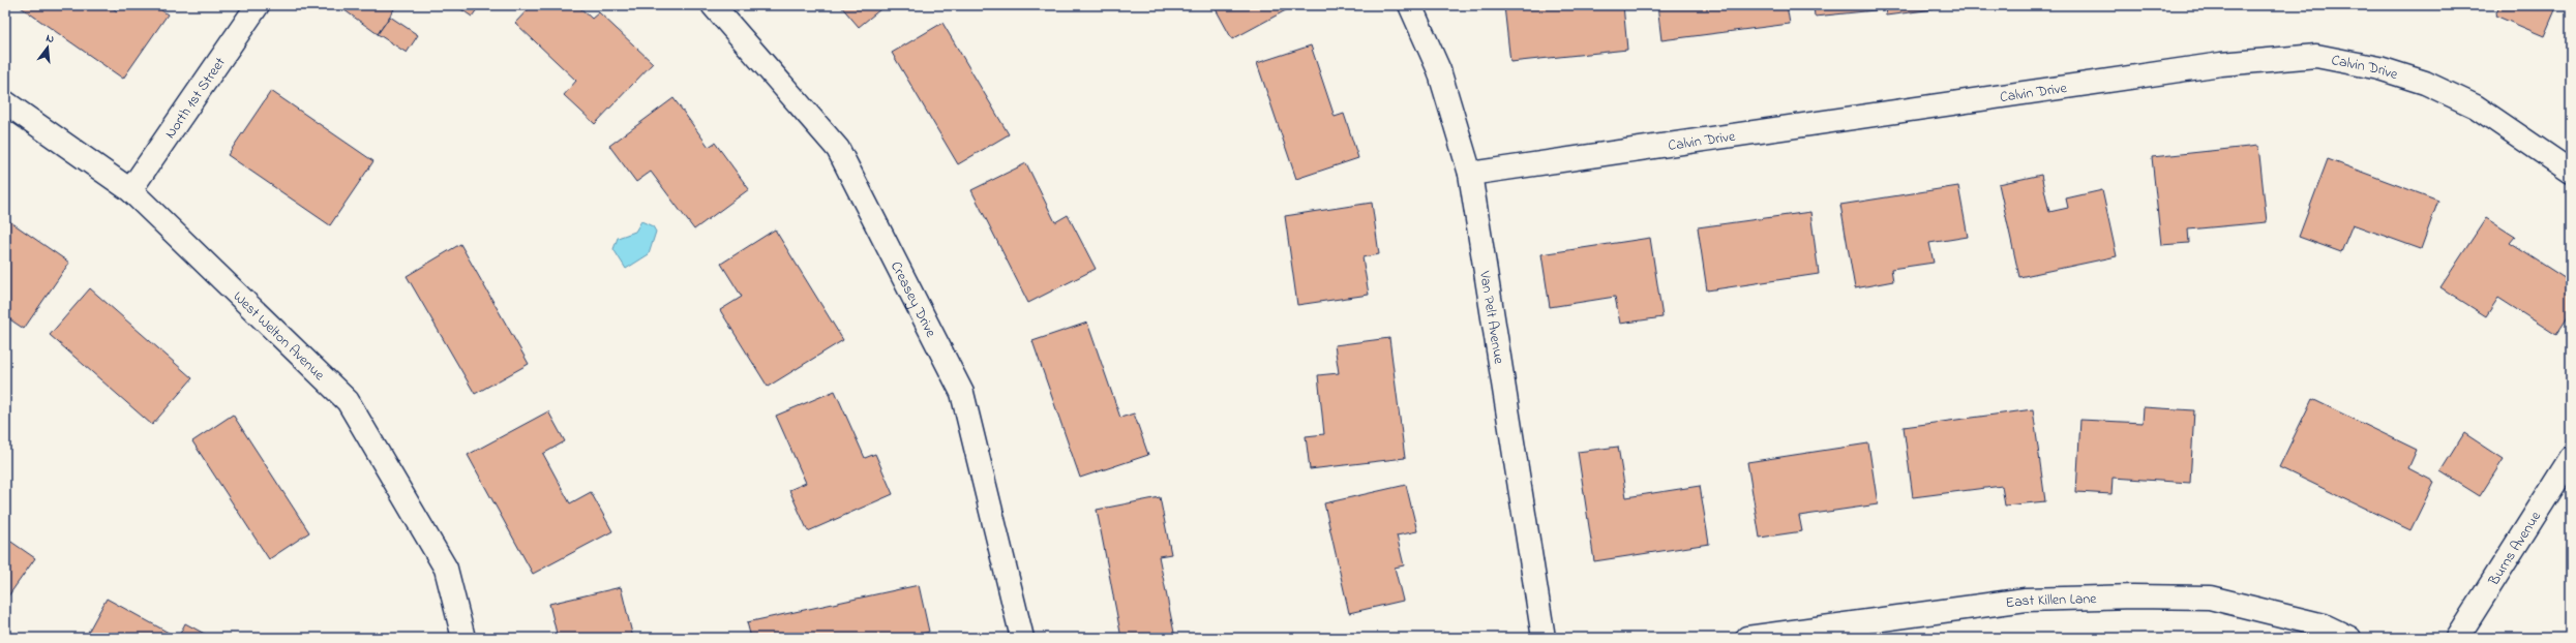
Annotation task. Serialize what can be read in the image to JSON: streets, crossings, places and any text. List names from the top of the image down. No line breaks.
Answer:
{"streets":{"street":["Calvin Drive","North 1st Street","Creasey Drive","Van Pelt Avenue","West Welton Avenue","Burns Avenue","East Killen Lane"]},"crossings":[["Calvin Drive","Van Pelt Avenue"],["North 1st Street","West Welton Avenue"]],"north":"top"}
